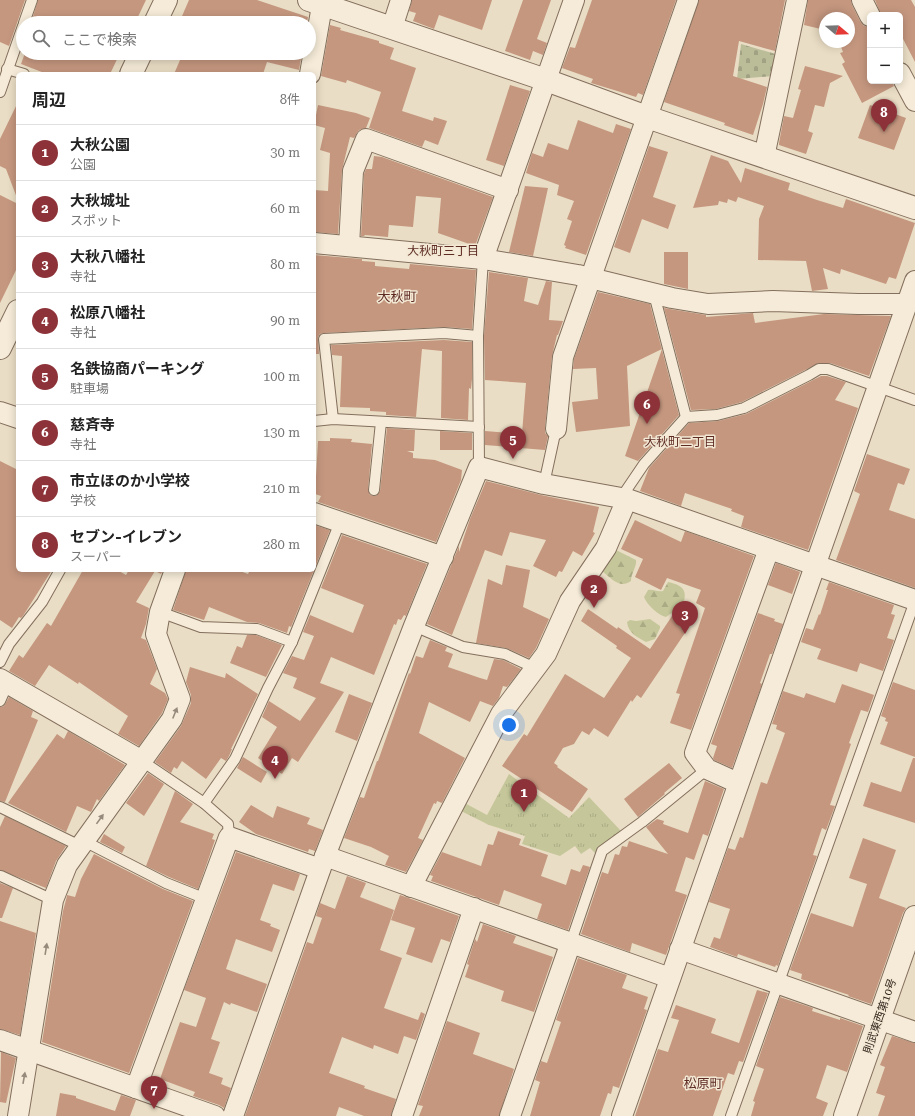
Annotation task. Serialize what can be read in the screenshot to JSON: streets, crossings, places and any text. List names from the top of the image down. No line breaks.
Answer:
{"streets":{"street":["則武東西第10号"]},"districts":["大秋町三丁目","大秋町","大秋町二丁目","松原町"],"north":"right","page":{"map_buttons":["+","−"],"search":"ここで検索","heading":["周辺","8件"],"pins":["8","6","5","2","3","4","1","7"],"list":[{"mark":"1","name":"大秋公園","note":"公園","value":"30 m"},{"mark":"2","name":"大秋城址","note":"スポット","value":"60 m"},{"mark":"3","name":"大秋八幡社","note":"寺社","value":"80 m"},{"mark":"4","name":"松原八幡社","note":"寺社","value":"90 m"},{"mark":"5","name":"名鉄協商パーキング","note":"駐車場","value":"100 m"},{"mark":"6","name":"慈斉寺","note":"寺社","value":"130 m"},{"mark":"7","name":"市立ほのか小学校","note":"学校","value":"210 m"},{"mark":"8","name":"セブン-イレブン","note":"スーパー","value":"280 m"}]}}
